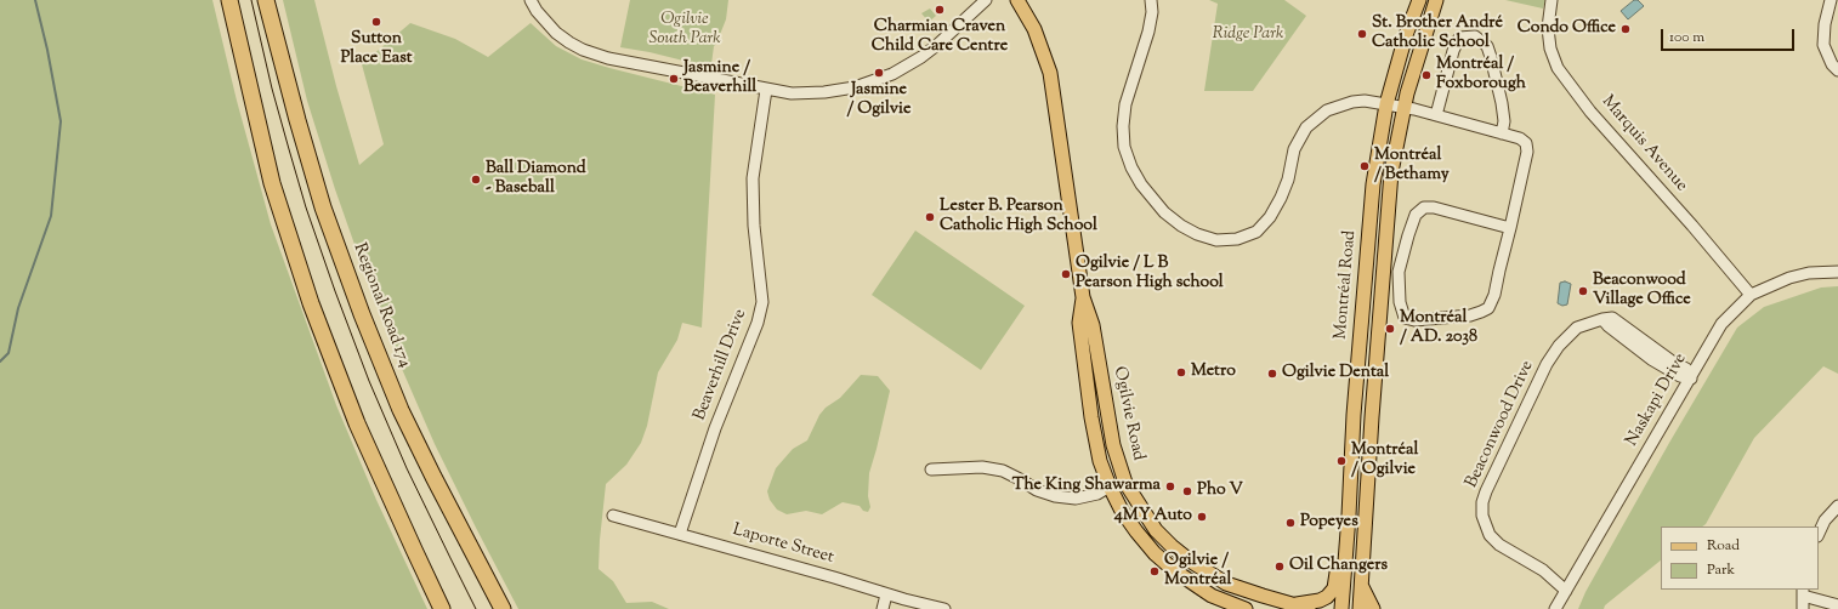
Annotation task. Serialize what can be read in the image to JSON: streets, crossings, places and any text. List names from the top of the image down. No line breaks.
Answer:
{"streets":{"highway":["Regional Road 174"],"main road":["Montréal Road","Ogilvie Road"],"street":["Marquis Avenue","Beaverhill Drive","Naskapi Drive","Beaconwood Drive","Laporte Street"]},"crossings":[["Marquis Avenue","Naskapi Drive"],["Beaverhill Drive","Laporte Street"],["Naskapi Drive","Beaconwood Drive"]],"parks":["Ogilvie South Park","Ridge Park"],"places":["Charmian Craven Child Care Centre","Sutton Place East","Condo Office","St. Brother André Catholic School","Jasmine / Ogilvie","Montréal / Foxborough","Jasmine / Beaverhill","Montréal / Bethamy","Ball Diamond - Baseball","Lester B. Pearson Catholic High School","Ogilvie / L B Pearson High school","Beaconwood Village Office","Montréal / AD. 2038","Metro","Ogilvie Dental","Montréal / Ogilvie","The King Shawarma","Pho V","4MY Auto","Popeyes","Oil Changers","Ogilvie / Montréal"],"legend":["Road","Park"],"scale_bar":"100 m"}
